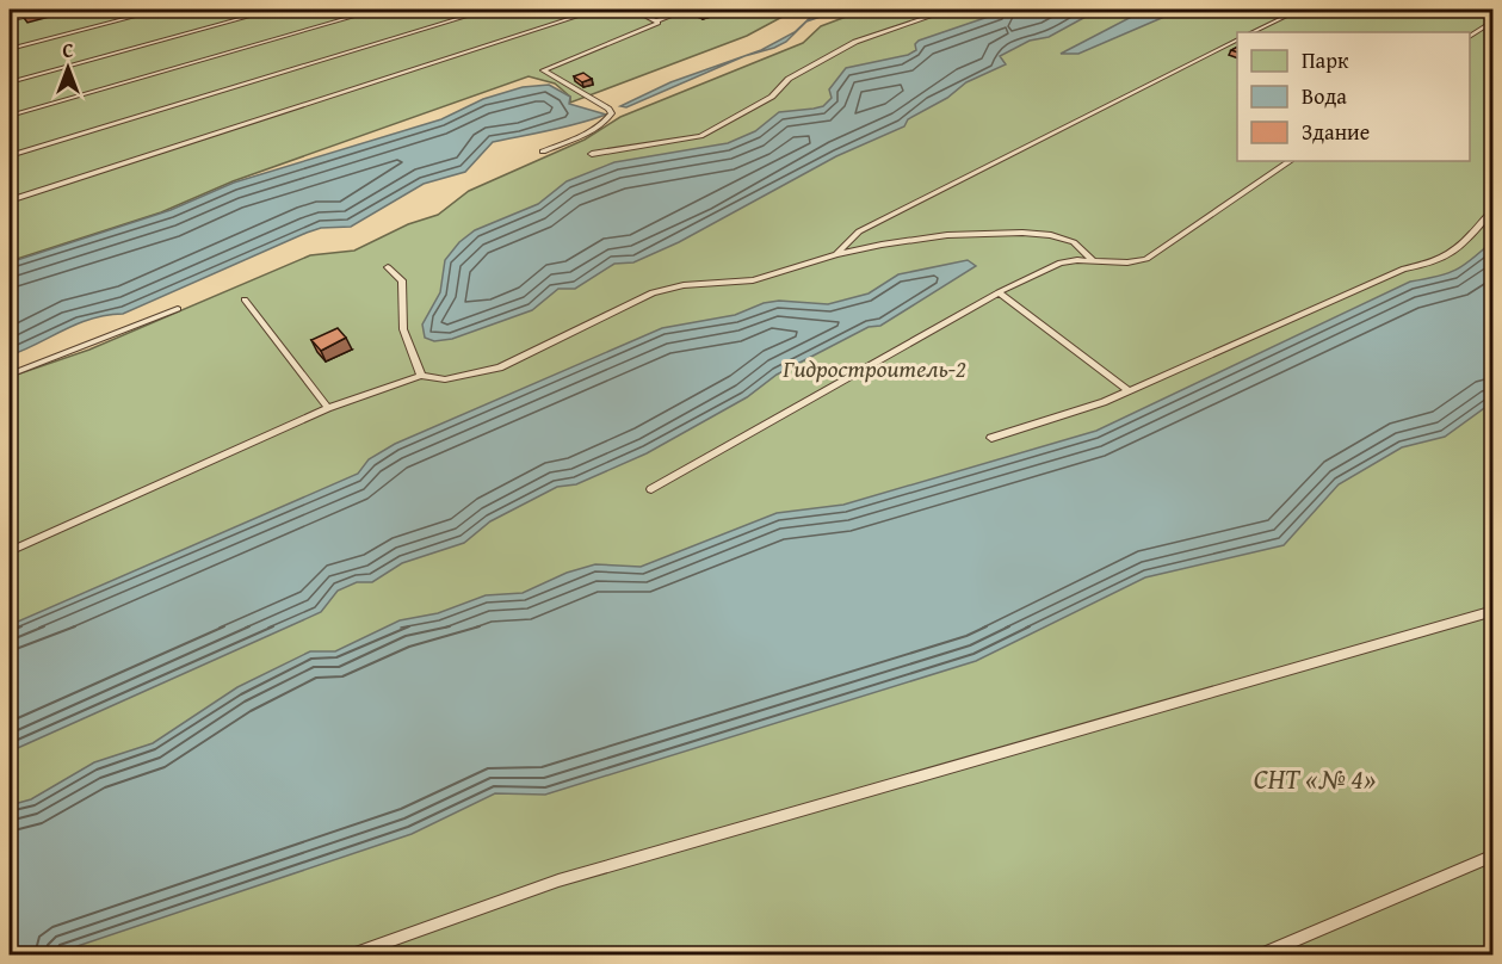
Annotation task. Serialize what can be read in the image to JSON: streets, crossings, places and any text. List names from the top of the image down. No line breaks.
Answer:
{"parks":["Гидростроитель-2","СНТ «№ 4»"],"legend":["Парк","Вода","Здание"],"north":"top"}
